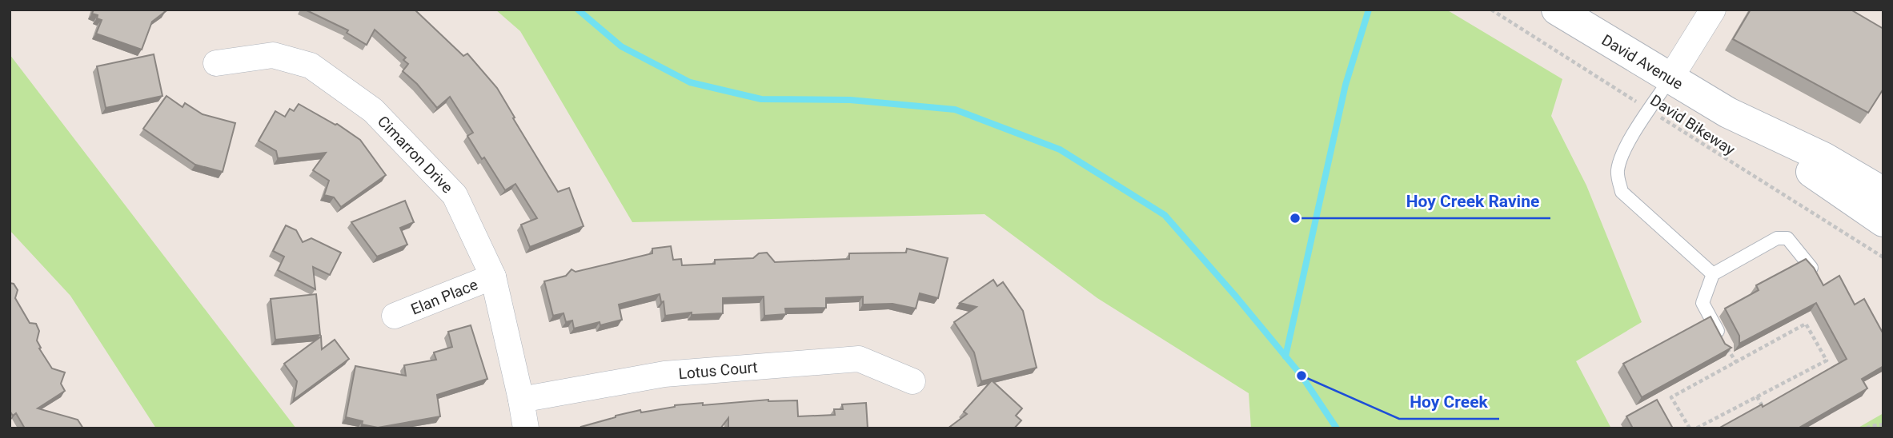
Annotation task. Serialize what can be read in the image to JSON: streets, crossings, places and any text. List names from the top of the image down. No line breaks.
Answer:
{"streets":{"main road":["David Avenue"],"street":["Cimarron Drive","Elan Place","Lotus Court"],"path":["David Bikeway"]},"crossings":[["Cimarron Drive","Elan Place"],["Cimarron Drive","Lotus Court"]],"places":["Hoy Creek Ravine","Hoy Creek"]}
